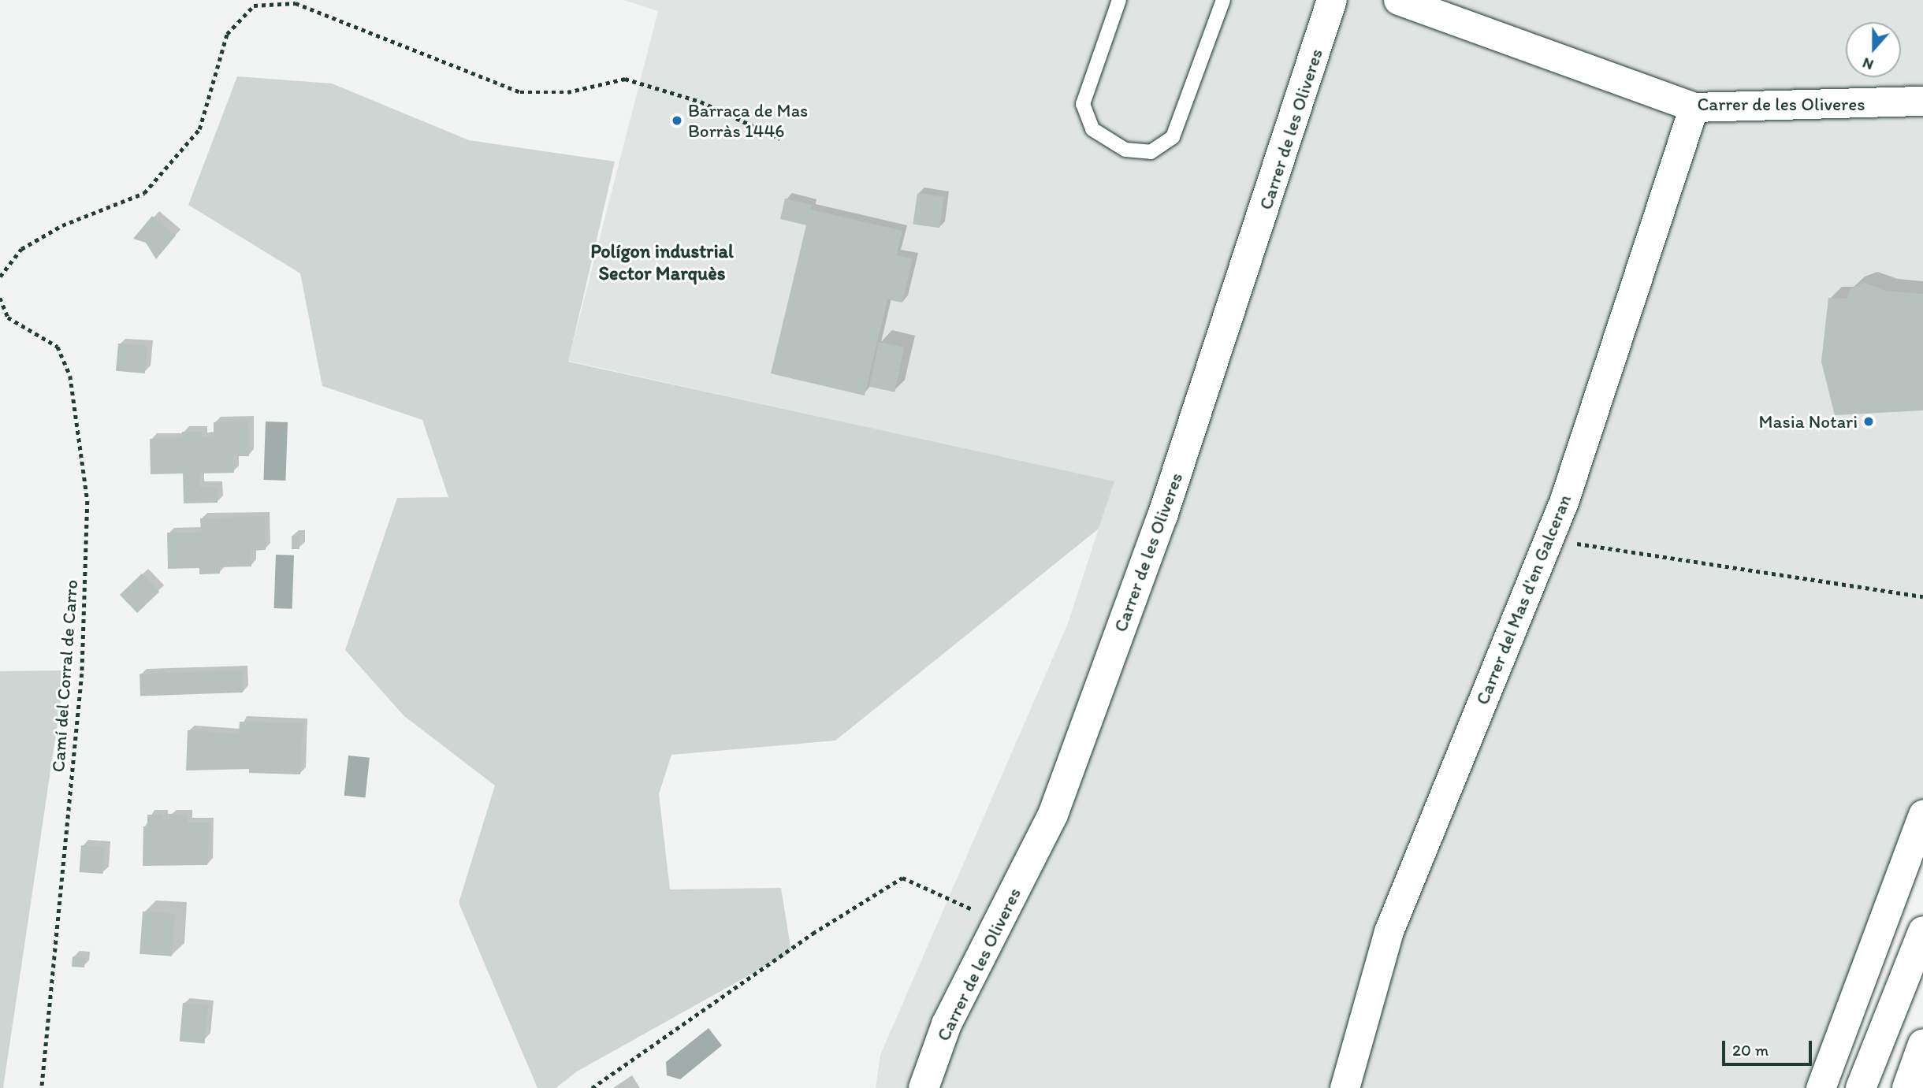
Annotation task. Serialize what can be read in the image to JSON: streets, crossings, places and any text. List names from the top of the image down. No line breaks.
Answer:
{"streets":{"main road":["Carrer de les Oliveres"],"street":["Carrer del Mas d'en Galceran"],"path":["Camí del Corral de Carro"]},"crossings":[["Carrer de les Oliveres","Carrer del Mas d'en Galceran"]],"districts":["Polígon industrial Sector Marquès"],"places":["Barraca de Mas Borràs 1446","Masia Notari"],"scale_bar":"20 m","north":"bottom"}
